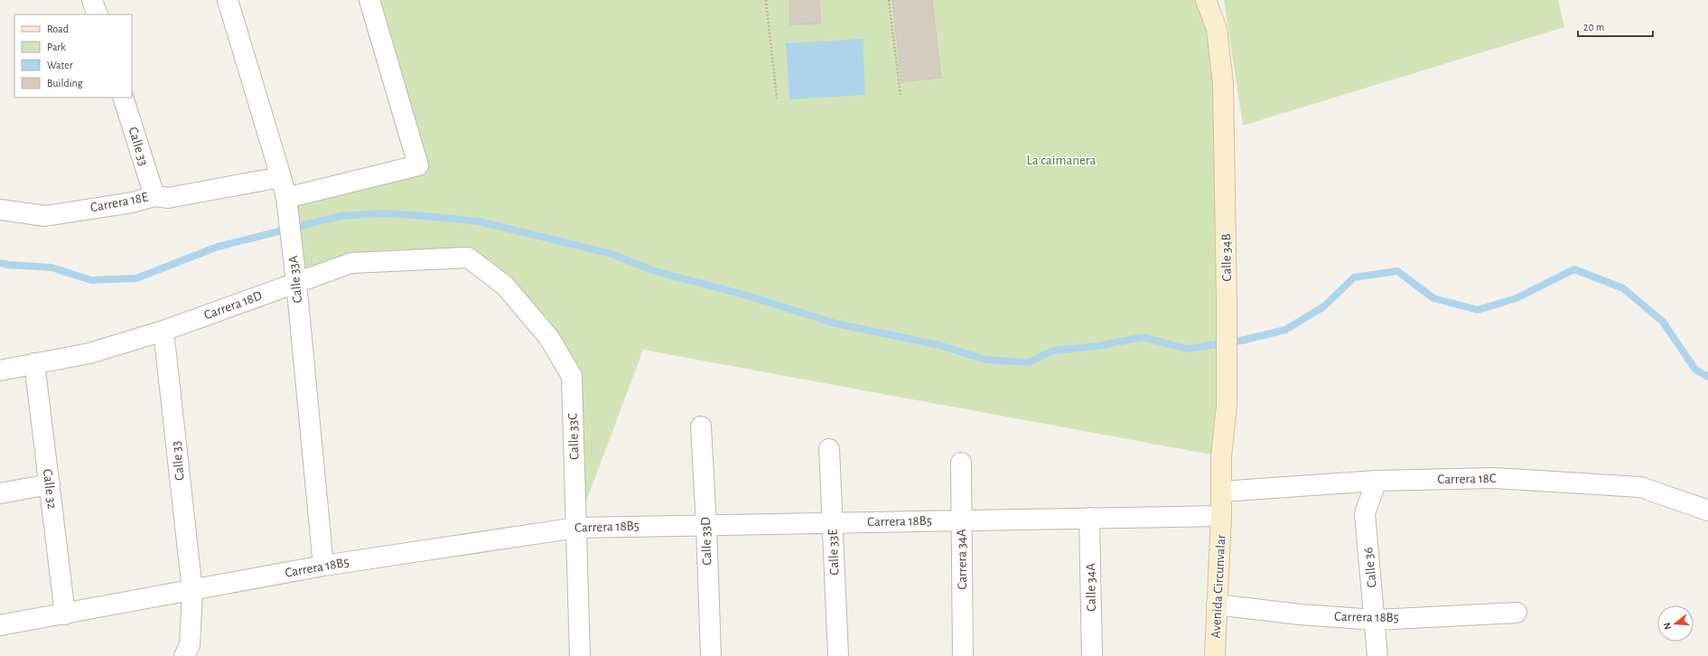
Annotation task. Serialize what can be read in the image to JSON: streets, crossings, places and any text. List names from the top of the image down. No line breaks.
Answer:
{"streets":{"main road":["Calle 34B","Avenida Circunvalar"],"street":["Calle 33","Carrera 18E","Calle 33A","Carrera 18D","Calle 33C","Carrera 18C","Calle 32","Carrera 18B5","Calle 33D","Calle 33E","Carrera 34A","Calle 36","Calle 34A"]},"crossings":[["Calle 33","Carrera 18E"],["Calle 33","Carrera 18D"],["Calle 33","Carrera 18B5"],["Carrera 18E","Calle 33A"],["Calle 34B","Carrera 18C"],["Calle 34B","Carrera 18B5"],["Calle 34B","Avenida Circunvalar"],["Calle 33A","Carrera 18D"],["Calle 33A","Carrera 18B5"],["Carrera 18D","Calle 33C"],["Carrera 18D","Calle 32"],["Calle 33C","Carrera 18B5"],["Carrera 18C","Calle 36"],["Calle 32","Carrera 18B5"],["Carrera 18B5","Calle 33D"],["Carrera 18B5","Calle 33E"],["Carrera 18B5","Carrera 34A"],["Carrera 18B5","Calle 36"],["Carrera 18B5","Avenida Circunvalar"],["Carrera 18B5","Calle 34A"]],"parks":["La caimanera"],"legend":["Road","Park","Water","Building"],"scale_bar":"20 m","north":"left"}
